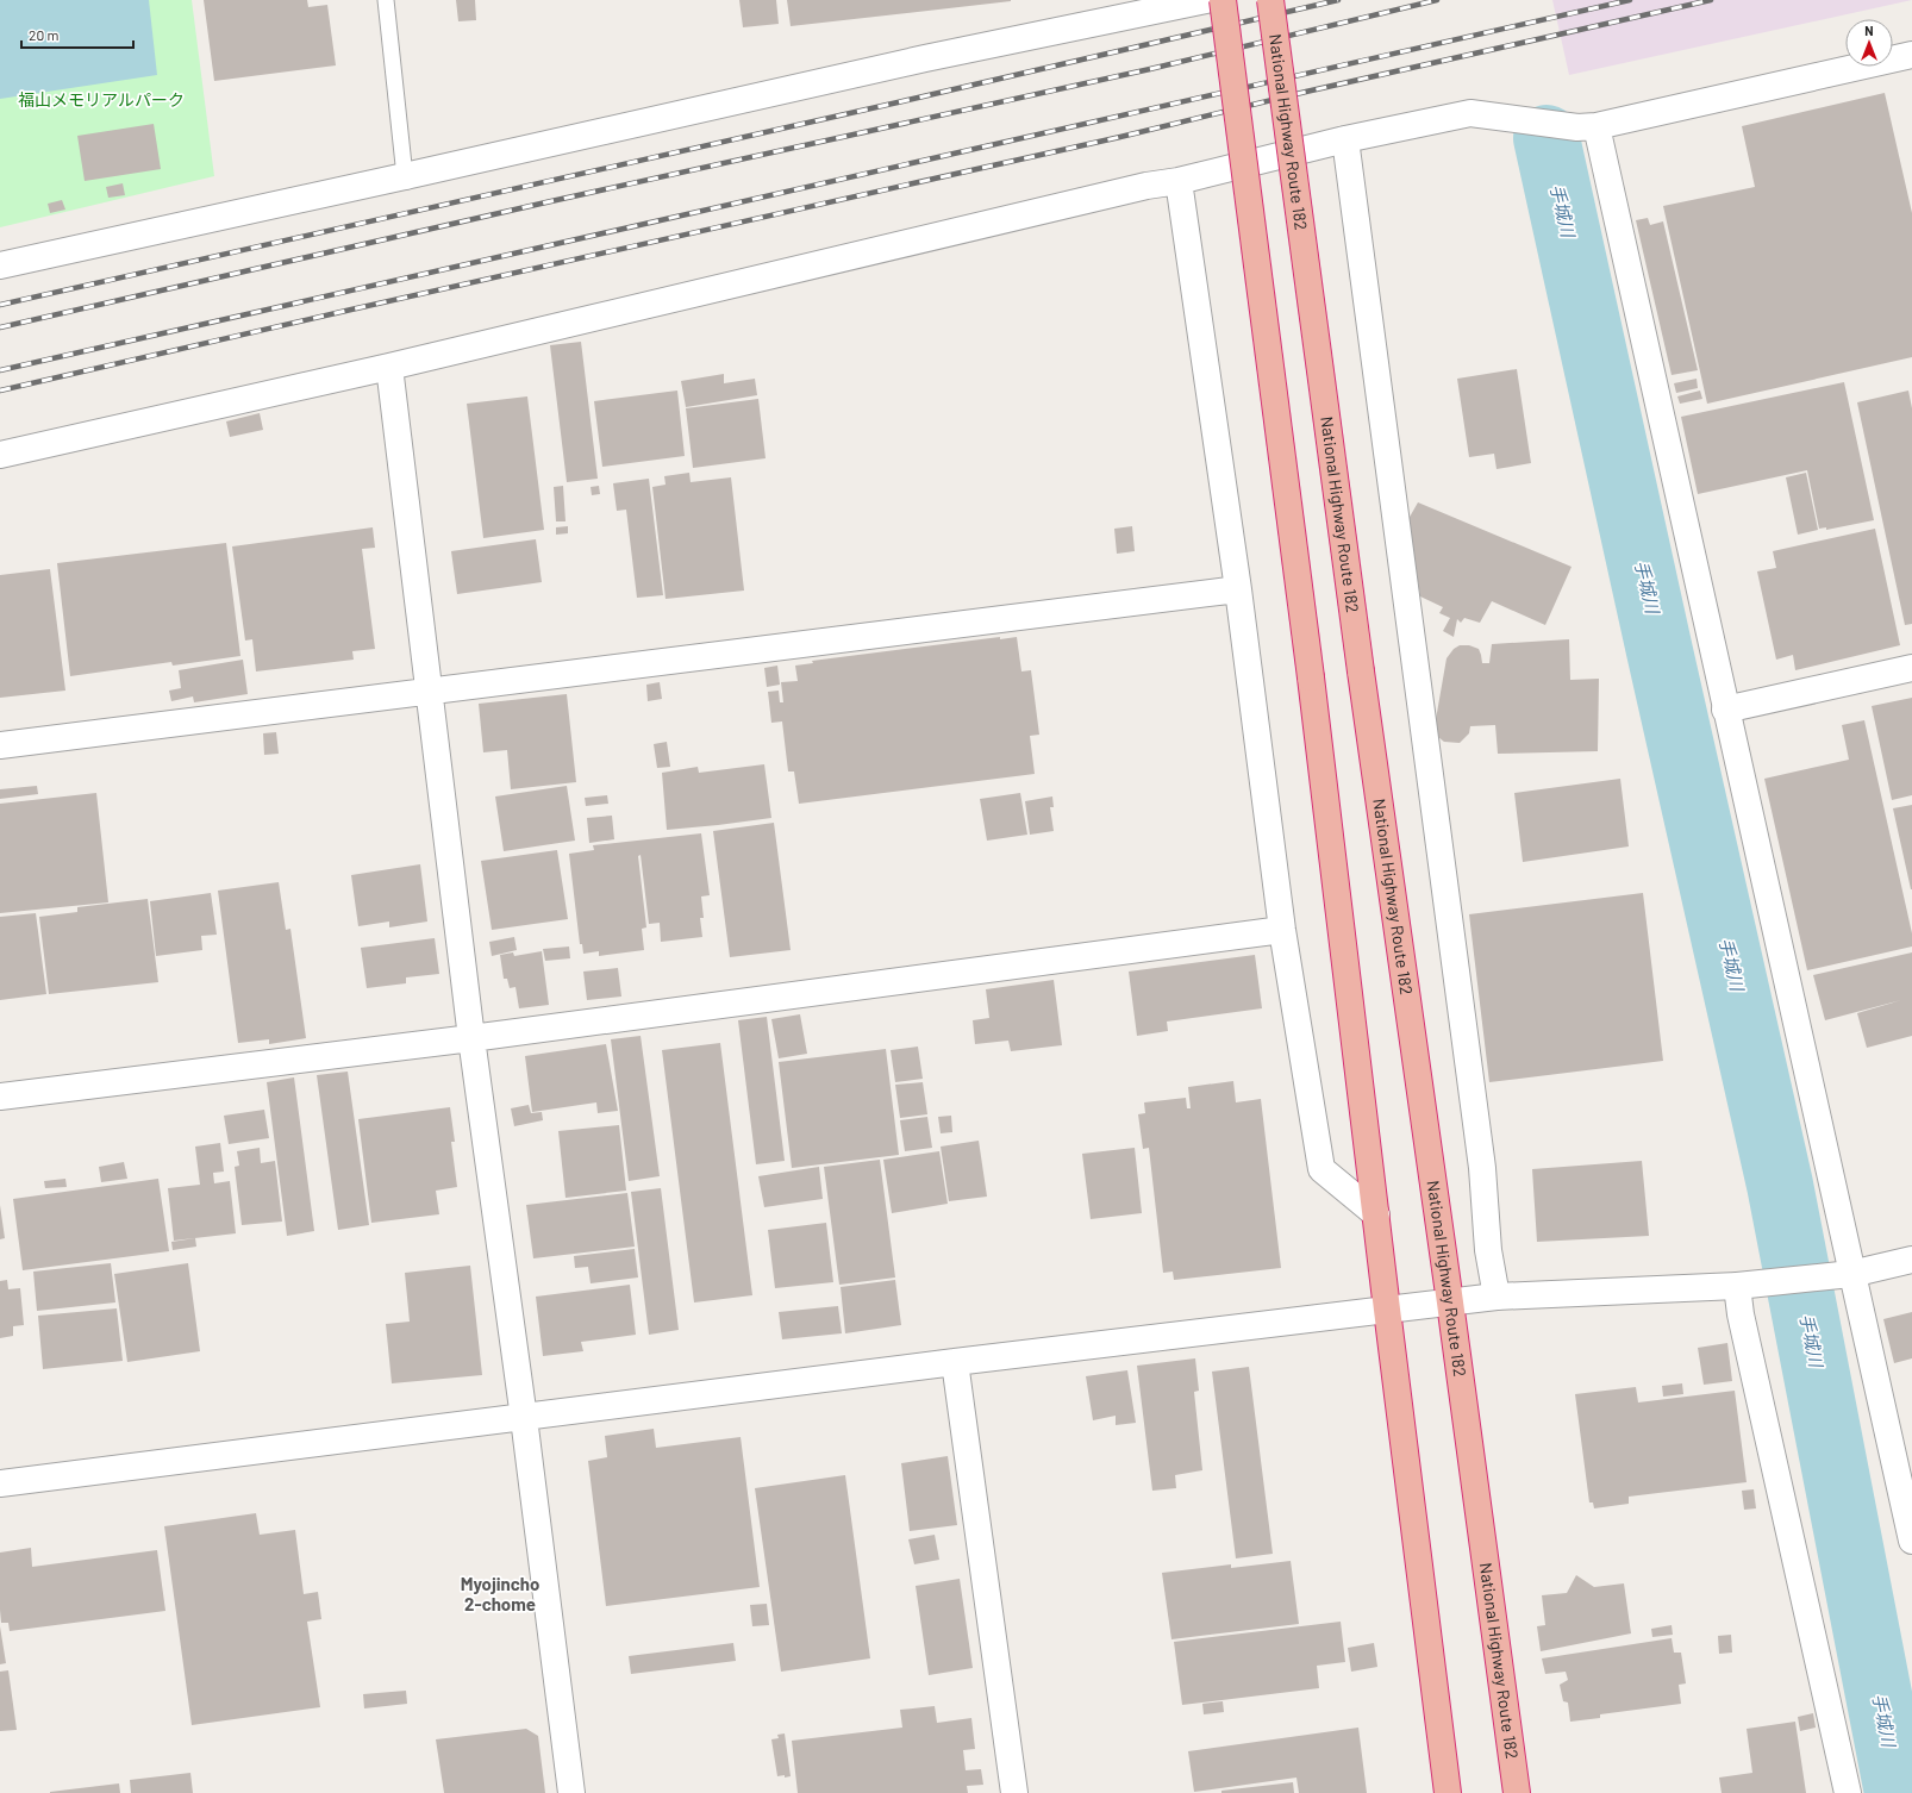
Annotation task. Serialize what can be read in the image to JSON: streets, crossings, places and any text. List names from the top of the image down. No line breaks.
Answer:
{"streets":{"highway":["National Highway Route 182"]},"districts":["Myojincho 2-chome"],"water":["手城川"],"parks":["福山メモリアルパーク"],"scale_bar":"20 m","north":"top"}
